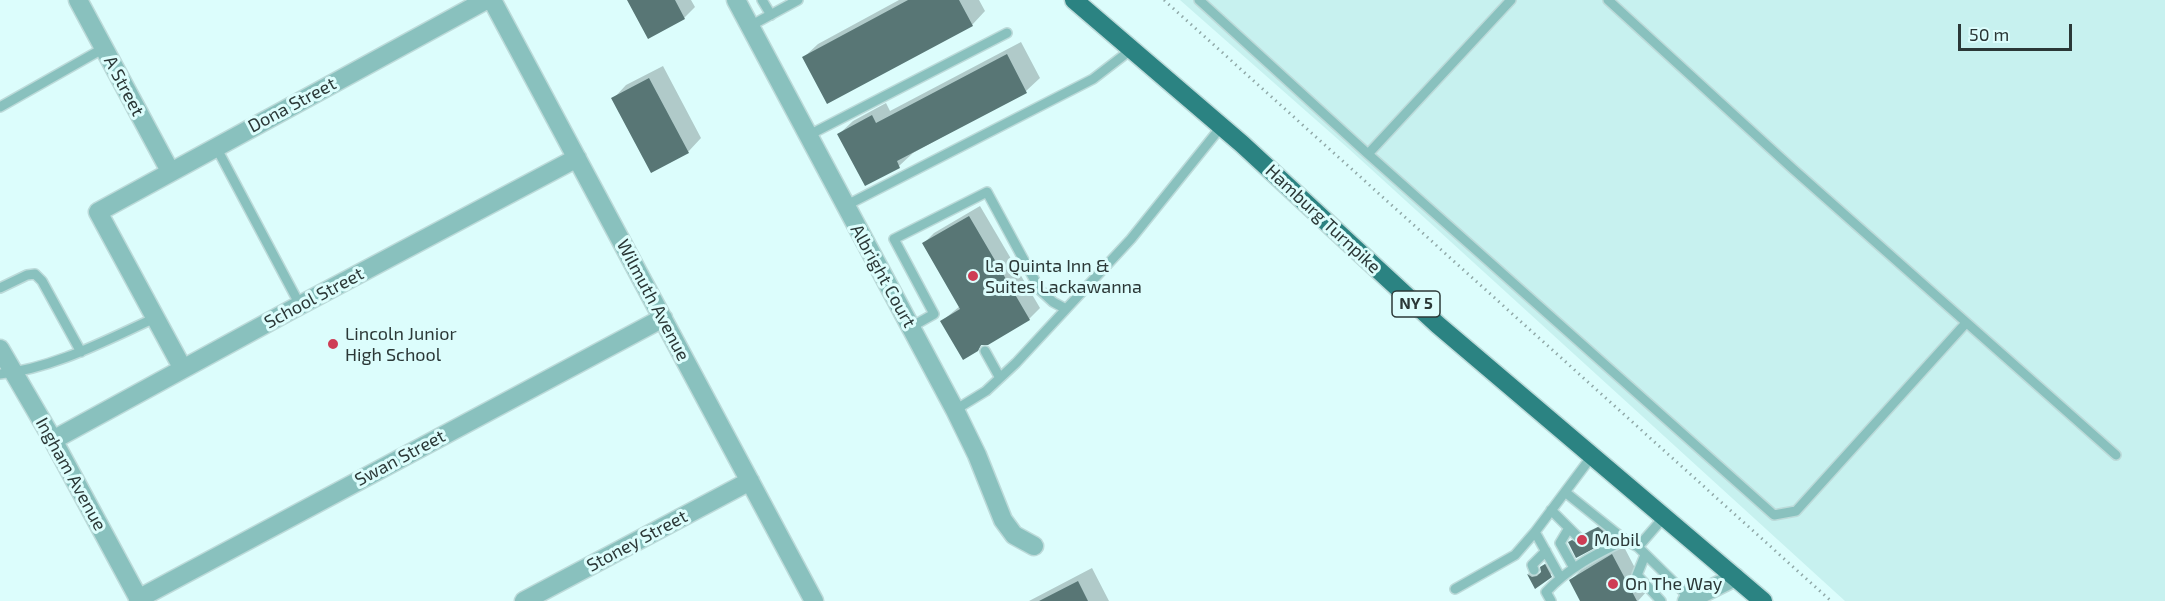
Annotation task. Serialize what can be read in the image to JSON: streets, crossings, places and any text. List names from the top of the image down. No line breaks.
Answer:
{"streets":{"highway":["Hamburg Turnpike","NY 5"],"street":["A Street","Dona Street","Albright Court","School Street","Wilmuth Avenue","Swan Street","Ingham Avenue","Stoney Street"]},"crossings":[["A Street","Dona Street"],["School Street","Wilmuth Avenue"],["School Street","Ingham Avenue"],["Wilmuth Avenue","Swan Street"],["Wilmuth Avenue","Stoney Street"],["Swan Street","Ingham Avenue"]],"places":["La Quinta Inn & Suites Lackawanna","Lincoln Junior High School","Mobil","On The Way"],"scale_bar":"50 m"}
